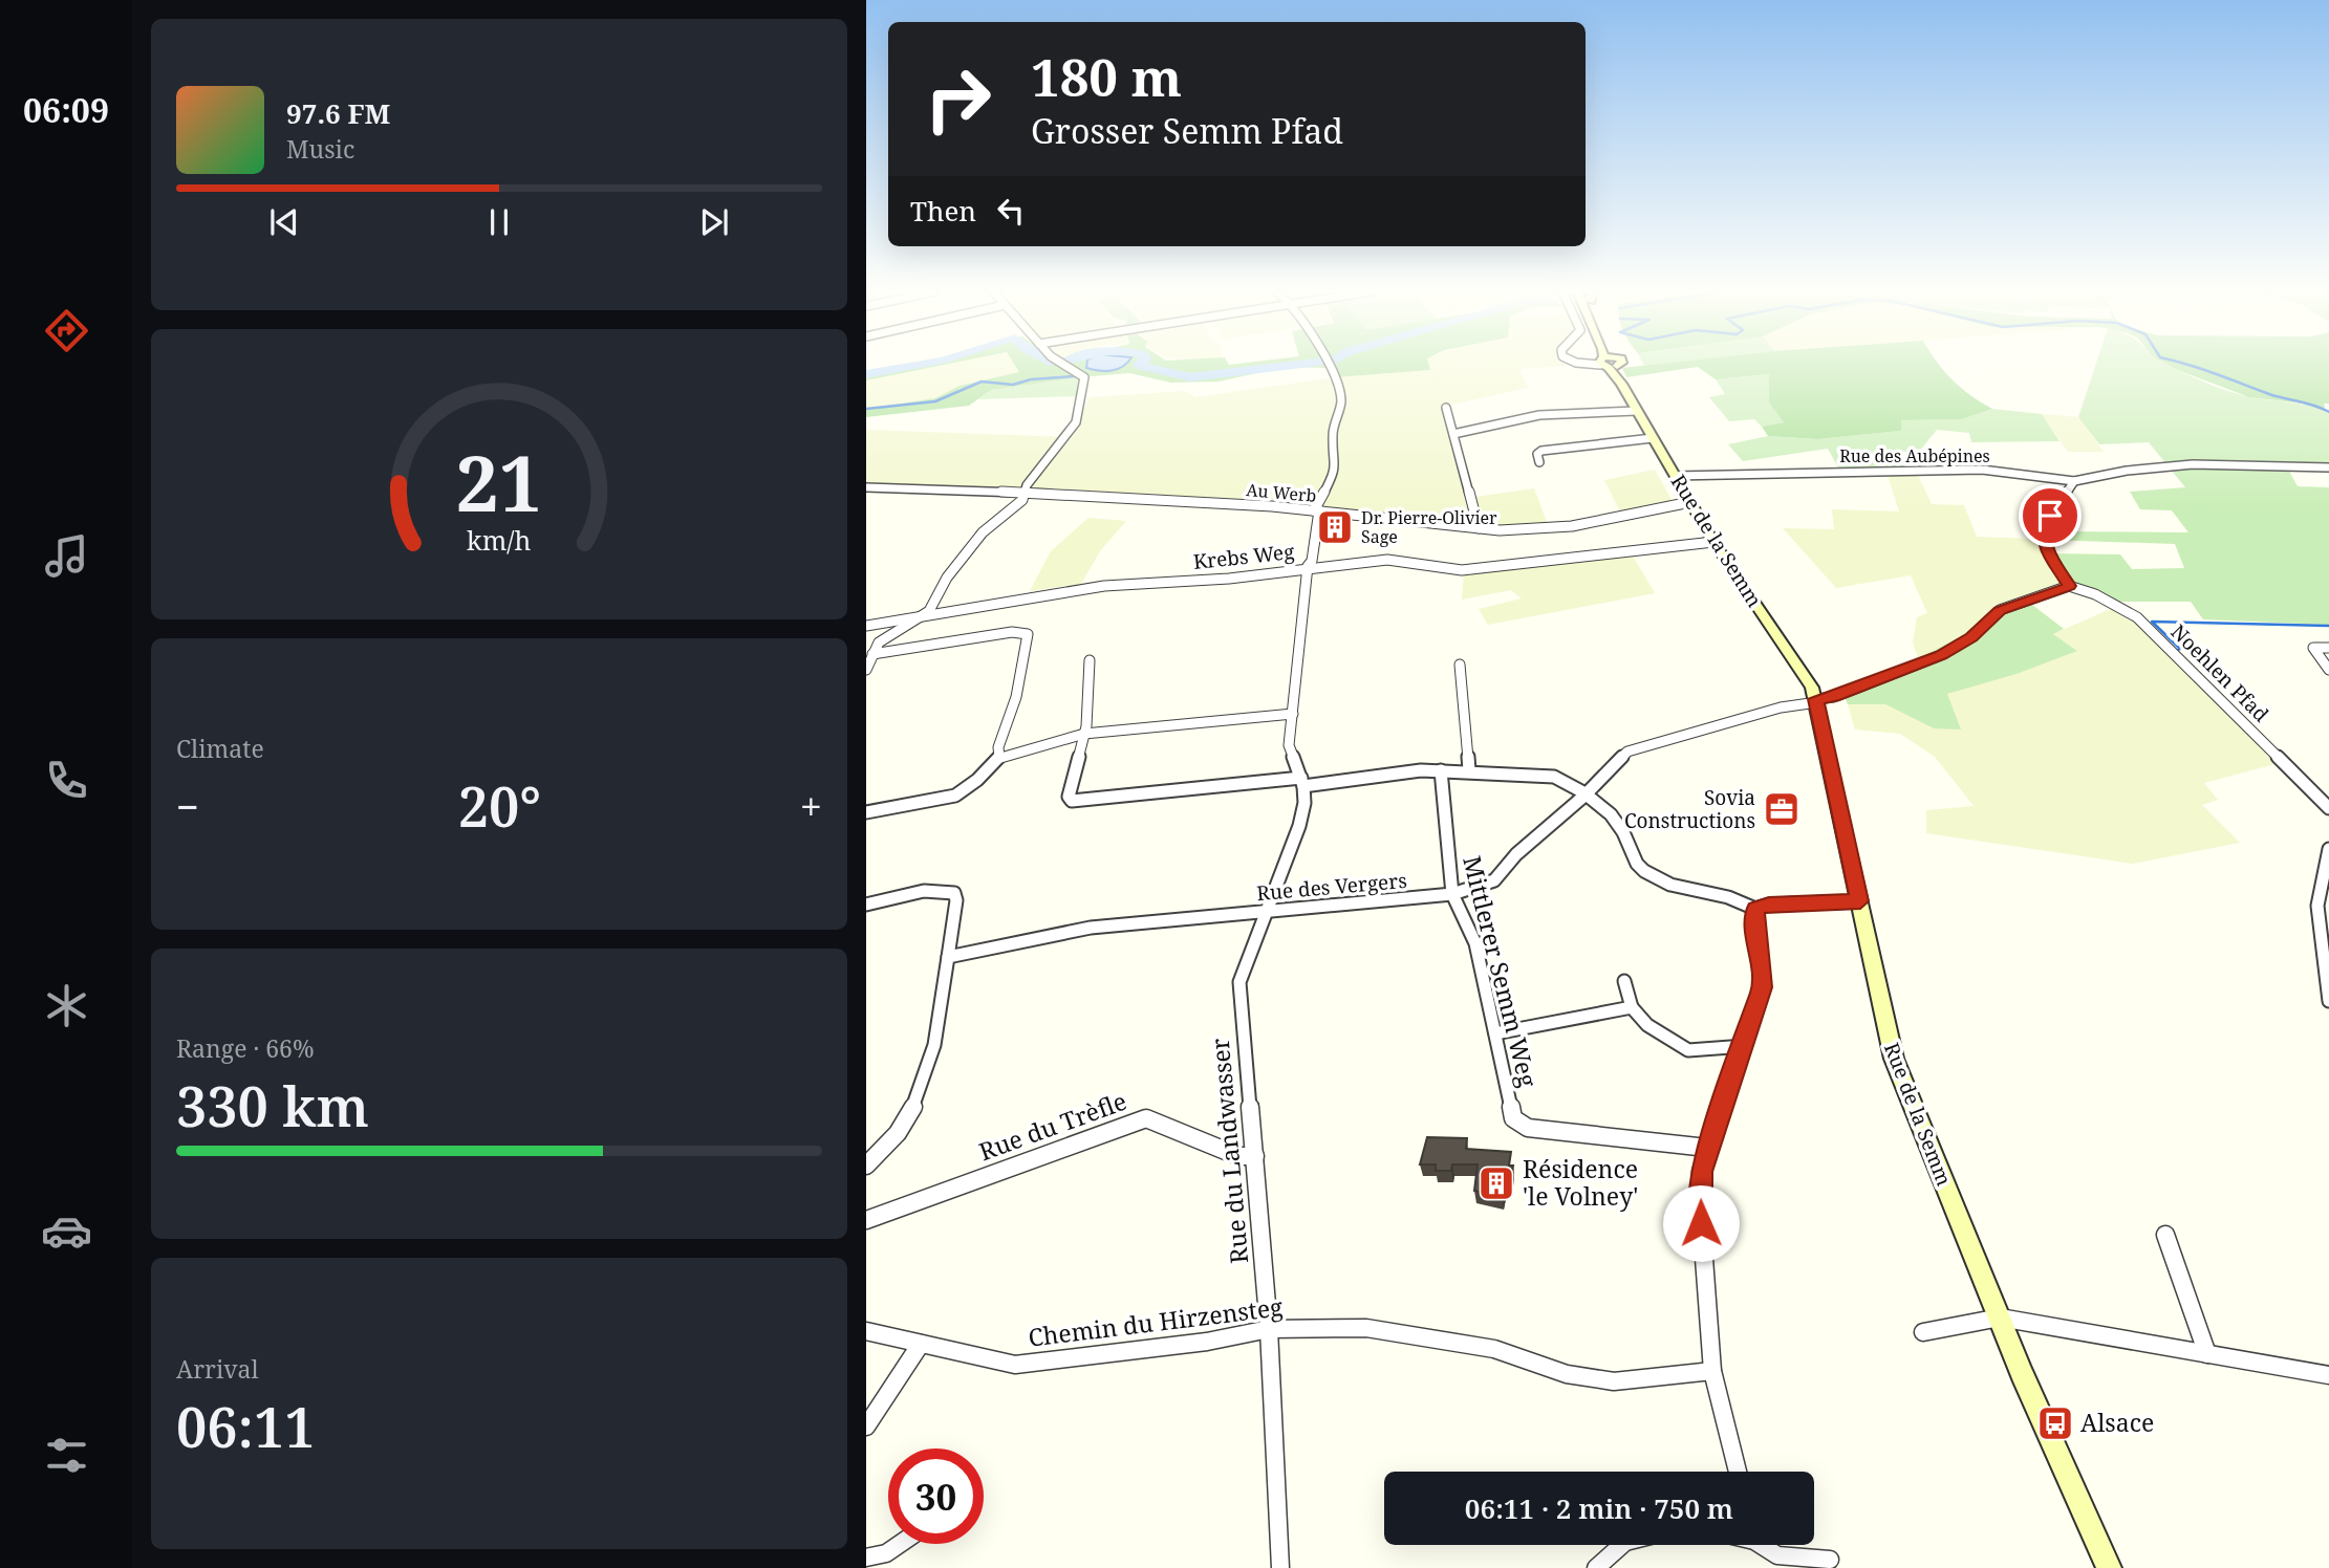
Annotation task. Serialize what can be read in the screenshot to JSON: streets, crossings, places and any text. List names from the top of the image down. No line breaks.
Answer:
{"streets":{"main road":["Rue de la Semm"],"street":["Rue des Aubépines","Au Werb","Krebs Weg","Noehlen Pfad","Rue des Vergers","Mittlerer Semm Weg","Rue du Trèfle","Rue du Landwasser","Chemin du Hirzensteg"]},"crossings":[["Rue des Aubépines","Rue de la Semm"],["Au Werb","Rue de la Semm"],["Rue de la Semm","Krebs Weg"],["Rue de la Semm","Rue des Vergers"],["Noehlen Pfad","Rue des Vergers"],["Rue des Vergers","Mittlerer Semm Weg"],["Rue des Vergers","Rue du Landwasser"],["Rue du Trèfle","Rue du Landwasser"],["Rue du Landwasser","Chemin du Hirzensteg"]],"places":{"building":["Dr. Pierre-Olivier Sage","Résidence 'le Volney'"],"office":["Sovia Constructions"],"bus stop":["Alsace"]},"page":{"tabs":"06:09","turn":["180 m","Grosser Semm Pfad"],"song":["97.6 FM","Music"],"then":"Then","tile":["Climate",["Range · 66%","330 km"],["Arrival","06:11"]],"heat":["−","20°","+"],"limit":"30","trip":"06:11 · 2 min · 750 m","gauge":["21","km/h"]}}
